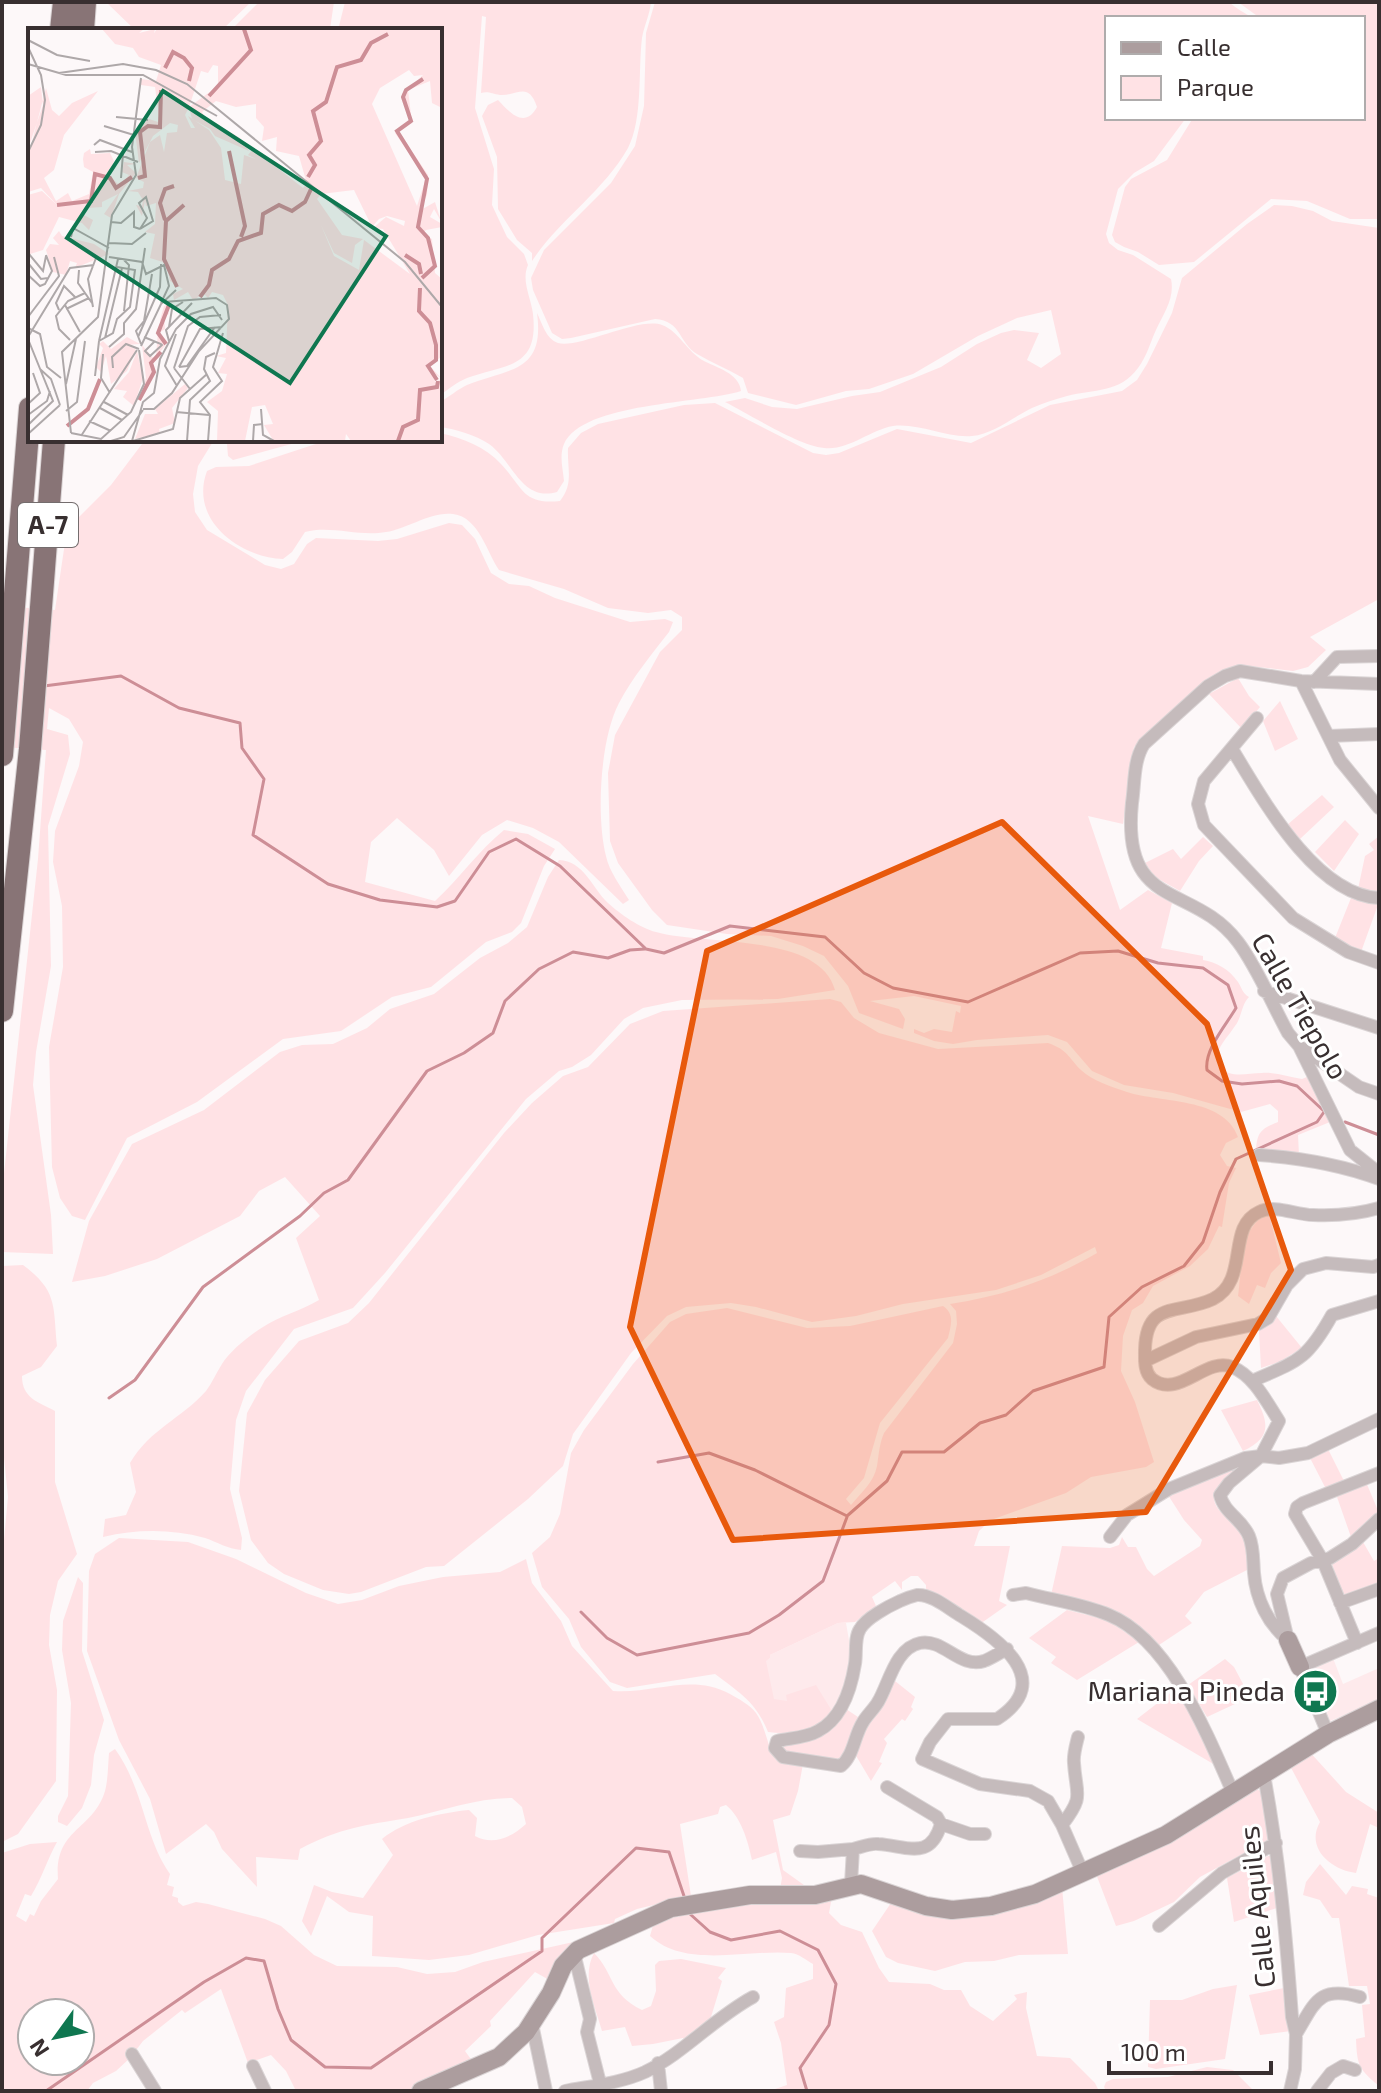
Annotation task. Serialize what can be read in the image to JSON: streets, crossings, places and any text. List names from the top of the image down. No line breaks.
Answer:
{"streets":{"highway":["A-7"],"street":["Calle Tiepolo","Calle Aquiles"]},"places":{"bus stop":["Mariana Pineda"]},"legend":["Calle","Parque"],"scale_bar":"100 m","north":"bottom left"}
